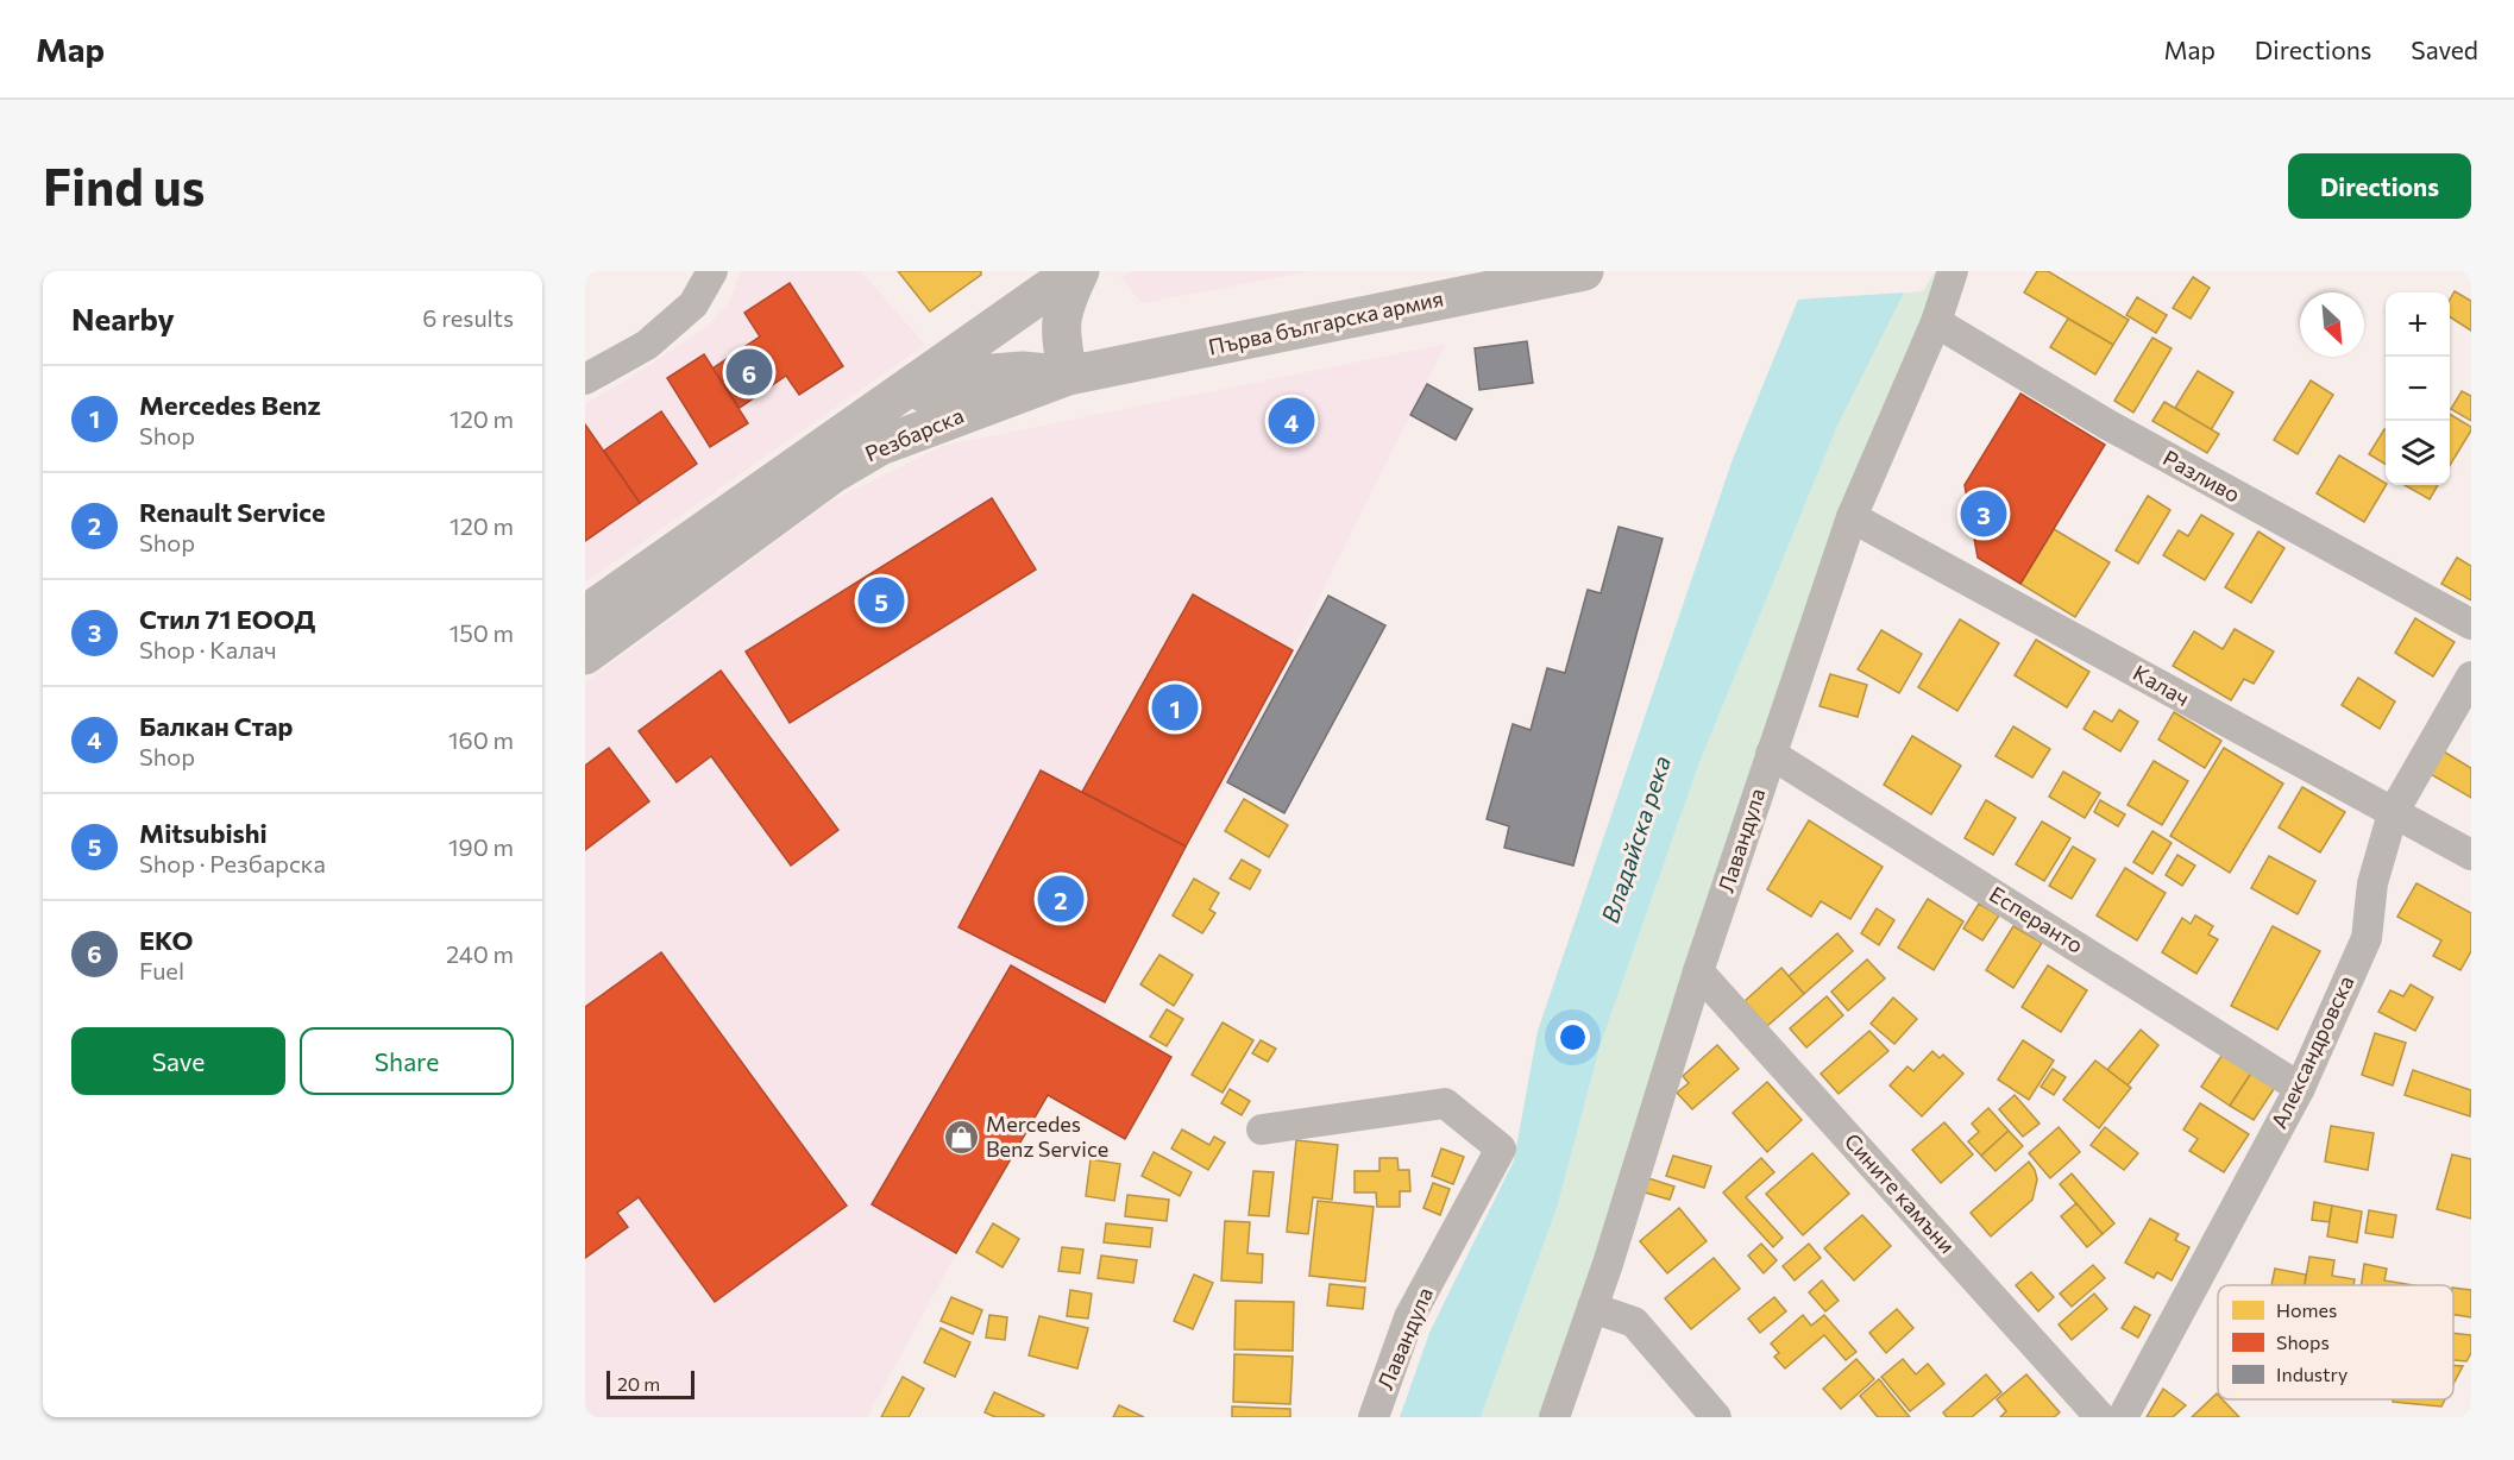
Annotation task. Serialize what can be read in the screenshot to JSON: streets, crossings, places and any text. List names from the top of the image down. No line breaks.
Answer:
{"streets":{"street":["Първа българска армия","Резбарска","Разливо","Калач","Лавандула","Есперанто","Александровска","Сините камъни"]},"crossings":[["Първа българска армия","Резбарска"],["Разливо","Лавандула"],["Калач","Лавандула"],["Калач","Александровска"],["Лавандула","Есперанто"],["Лавандула","Сините камъни"],["Есперанто","Александровска"]],"water":["Владайска река"],"places":{"shop":["Mercedes Benz Service"]},"legend":["Homes","Shops","Industry"],"scale_bar":"20 m","north":"bottom right","page":{"header":"Map","nav":["Map","Directions","Saved"],"buttons":["Directions",["Save","Share"]],"title":"Find us","heading":["Nearby","6 results"],"map_buttons":["+","−"],"pins":["6","4","3","5","1","2"],"list":[{"mark":"1","name":"Mercedes Benz","note":"Shop","value":"120 m"},{"mark":"2","name":"Renault Service","note":"Shop","value":"120 m"},{"mark":"3","name":"Стил 71 ЕООД","note":"Shop · Калач","value":"150 m"},{"mark":"4","name":"Балкан Стар","note":"Shop","value":"160 m"},{"mark":"5","name":"Mitsubishi","note":"Shop · Резбарска","value":"190 m"},{"mark":"6","name":"EKO","note":"Fuel","value":"240 m"}],"scale":"20 m"}}
